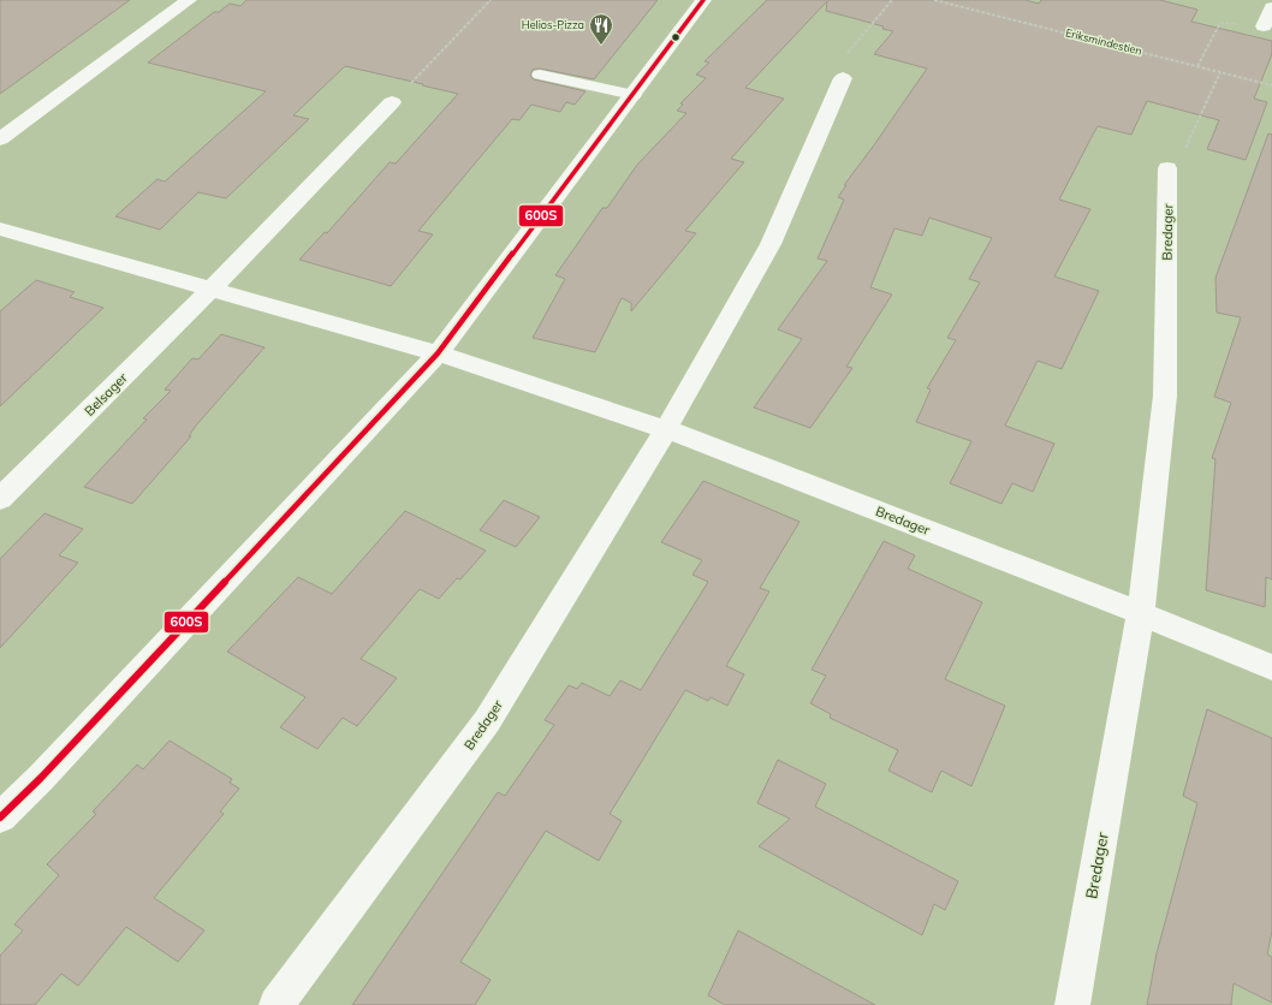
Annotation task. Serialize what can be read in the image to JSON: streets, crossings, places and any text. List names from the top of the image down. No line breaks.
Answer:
{"streets":{"street":["Bredager","Belsager"],"path":["Eriksmindestien"]},"places":{"restaurant":["Helios-Pizza"]},"lines":["transit line 600S"]}
